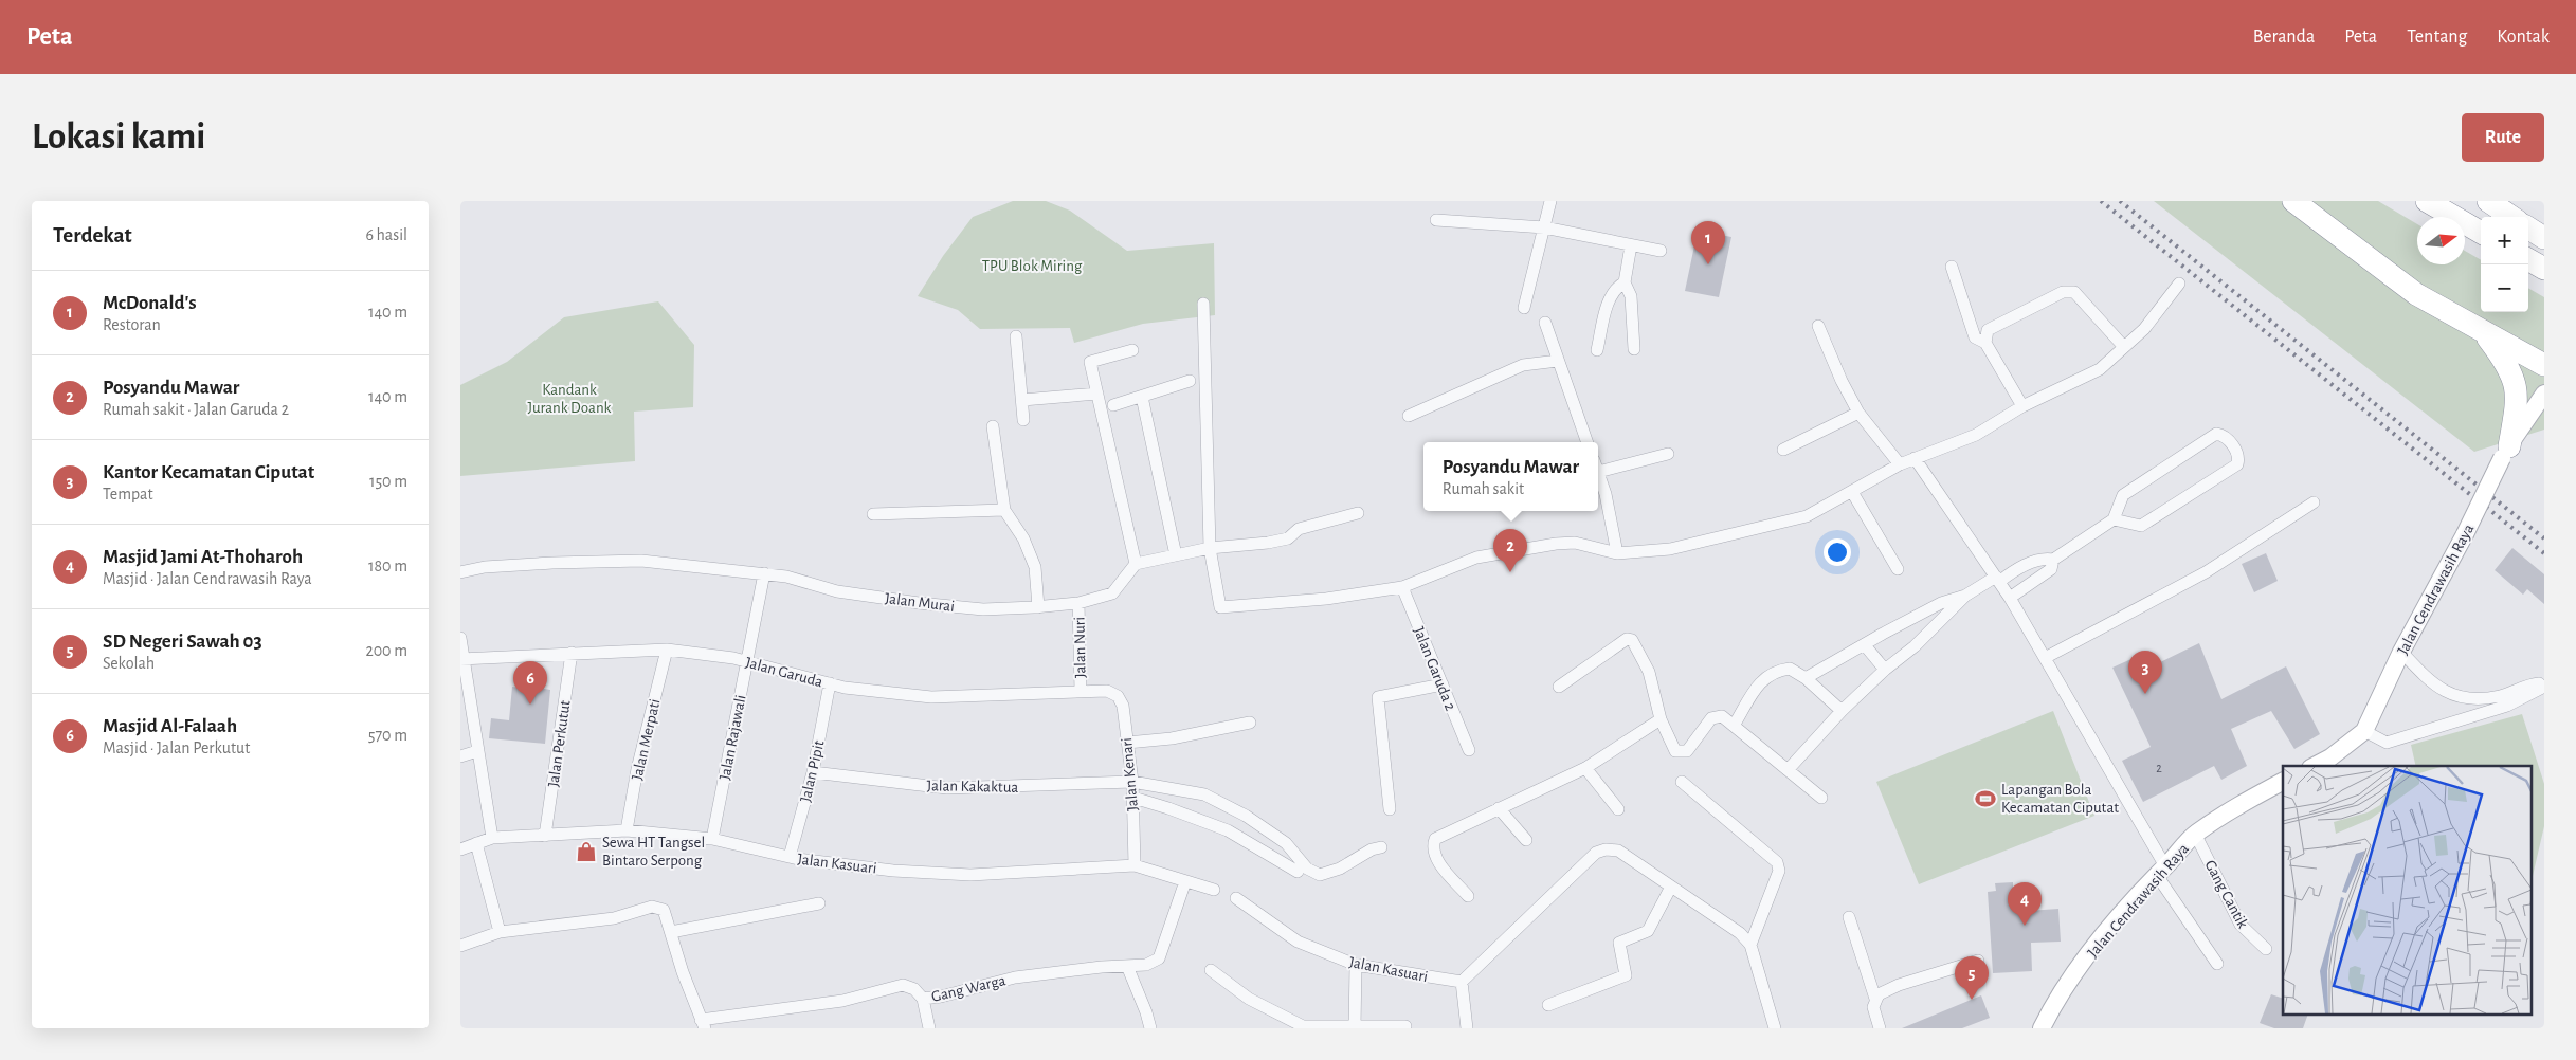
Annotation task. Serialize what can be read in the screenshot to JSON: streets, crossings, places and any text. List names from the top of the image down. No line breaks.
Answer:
{"streets":{"main road":["Jalan Cendrawasih Raya"],"street":["Jalan Murai","Jalan Nuri","Jalan Garuda 2","Jalan Garuda","Jalan Rajawali","Jalan Merpati","Jalan Perkutut","Jalan Pipit","Jalan Kenari","Jalan Kakaktua","Jalan Kasuari","Gang Cantik","Gang Warga"]},"crossings":[["Jalan Cendrawasih Raya","Gang Cantik"],["Jalan Murai","Jalan Nuri"],["Jalan Murai","Jalan Rajawali"],["Jalan Nuri","Jalan Garuda"],["Jalan Garuda","Jalan Rajawali"],["Jalan Garuda","Jalan Merpati"],["Jalan Garuda","Jalan Perkutut"],["Jalan Garuda","Jalan Pipit"],["Jalan Garuda","Jalan Kenari"],["Jalan Rajawali","Jalan Kasuari"],["Jalan Merpati","Jalan Kasuari"],["Jalan Perkutut","Jalan Kasuari"],["Jalan Pipit","Jalan Kakaktua"],["Jalan Pipit","Jalan Kasuari"],["Jalan Kenari","Jalan Kakaktua"],["Jalan Kenari","Jalan Kasuari"],["Jalan Kasuari","Gang Warga"]],"parks":["TPU Blok Miring","Kandank Jurank Doank"],"places":{"sports":["Lapangan Bola Kecamatan Ciputat"],"shop":["Sewa HT Tangsel Bintaro Serpong"]},"house_numbers":["2"],"north":"right","page":{"header":"Peta","nav":["Beranda","Peta","Tentang","Kontak"],"buttons":"Rute","title":"Lokasi kami","heading":["Terdekat","6 hasil"],"map_buttons":["+","−"],"pins":["1","2","3","6","4","5"],"list":[{"mark":"1","name":"McDonald's","note":"Restoran","value":"140 m"},{"mark":"2","name":"Posyandu Mawar","note":"Rumah sakit · Jalan Garuda 2","value":"140 m"},{"mark":"3","name":"Kantor Kecamatan Ciputat","note":"Tempat","value":"150 m"},{"mark":"4","name":"Masjid Jami At-Thoharoh","note":"Masjid · Jalan Cendrawasih Raya","value":"180 m"},{"mark":"5","name":"SD Negeri Sawah 03","note":"Sekolah","value":"200 m"},{"mark":"6","name":"Masjid Al-Falaah","note":"Masjid · Jalan Perkutut","value":"570 m"}],"popup":["Posyandu Mawar","Rumah sakit"]}}
